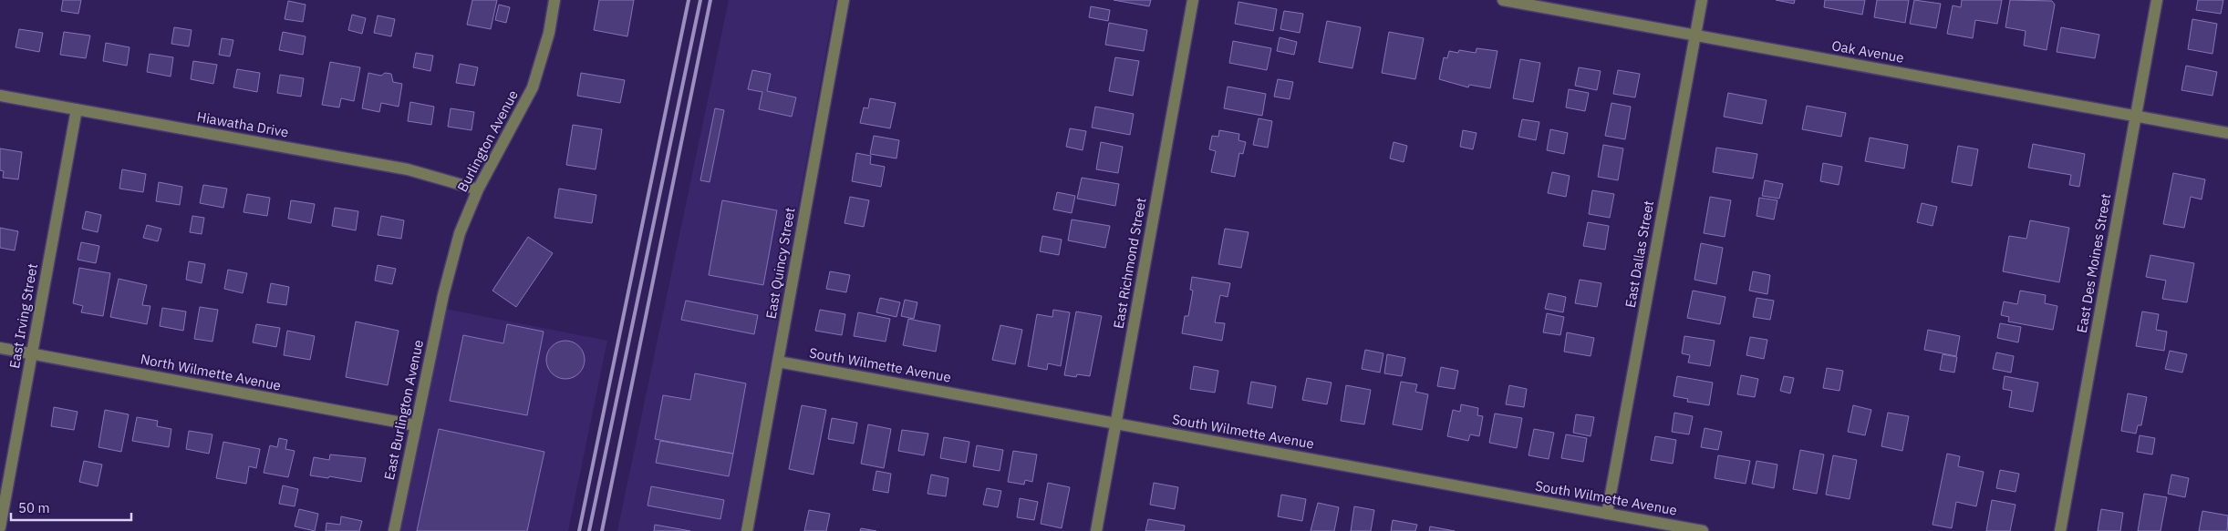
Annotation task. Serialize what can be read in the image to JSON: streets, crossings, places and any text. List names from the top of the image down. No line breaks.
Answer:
{"streets":{"street":["Oak Avenue","Hiawatha Drive","Burlington Avenue","East Dallas Street","East Quincy Street","East Richmond Street","East Des Moines Street","East Irving Street","South Wilmette Avenue","North Wilmette Avenue","East Burlington Avenue"]},"crossings":[["Oak Avenue","East Dallas Street"],["Oak Avenue","East Des Moines Street"],["Hiawatha Drive","Burlington Avenue"],["Hiawatha Drive","East Irving Street"],["Burlington Avenue","East Burlington Avenue"],["East Dallas Street","South Wilmette Avenue"],["East Quincy Street","South Wilmette Avenue"],["East Richmond Street","South Wilmette Avenue"],["East Irving Street","North Wilmette Avenue"],["North Wilmette Avenue","East Burlington Avenue"]],"scale_bar":"50 m"}
